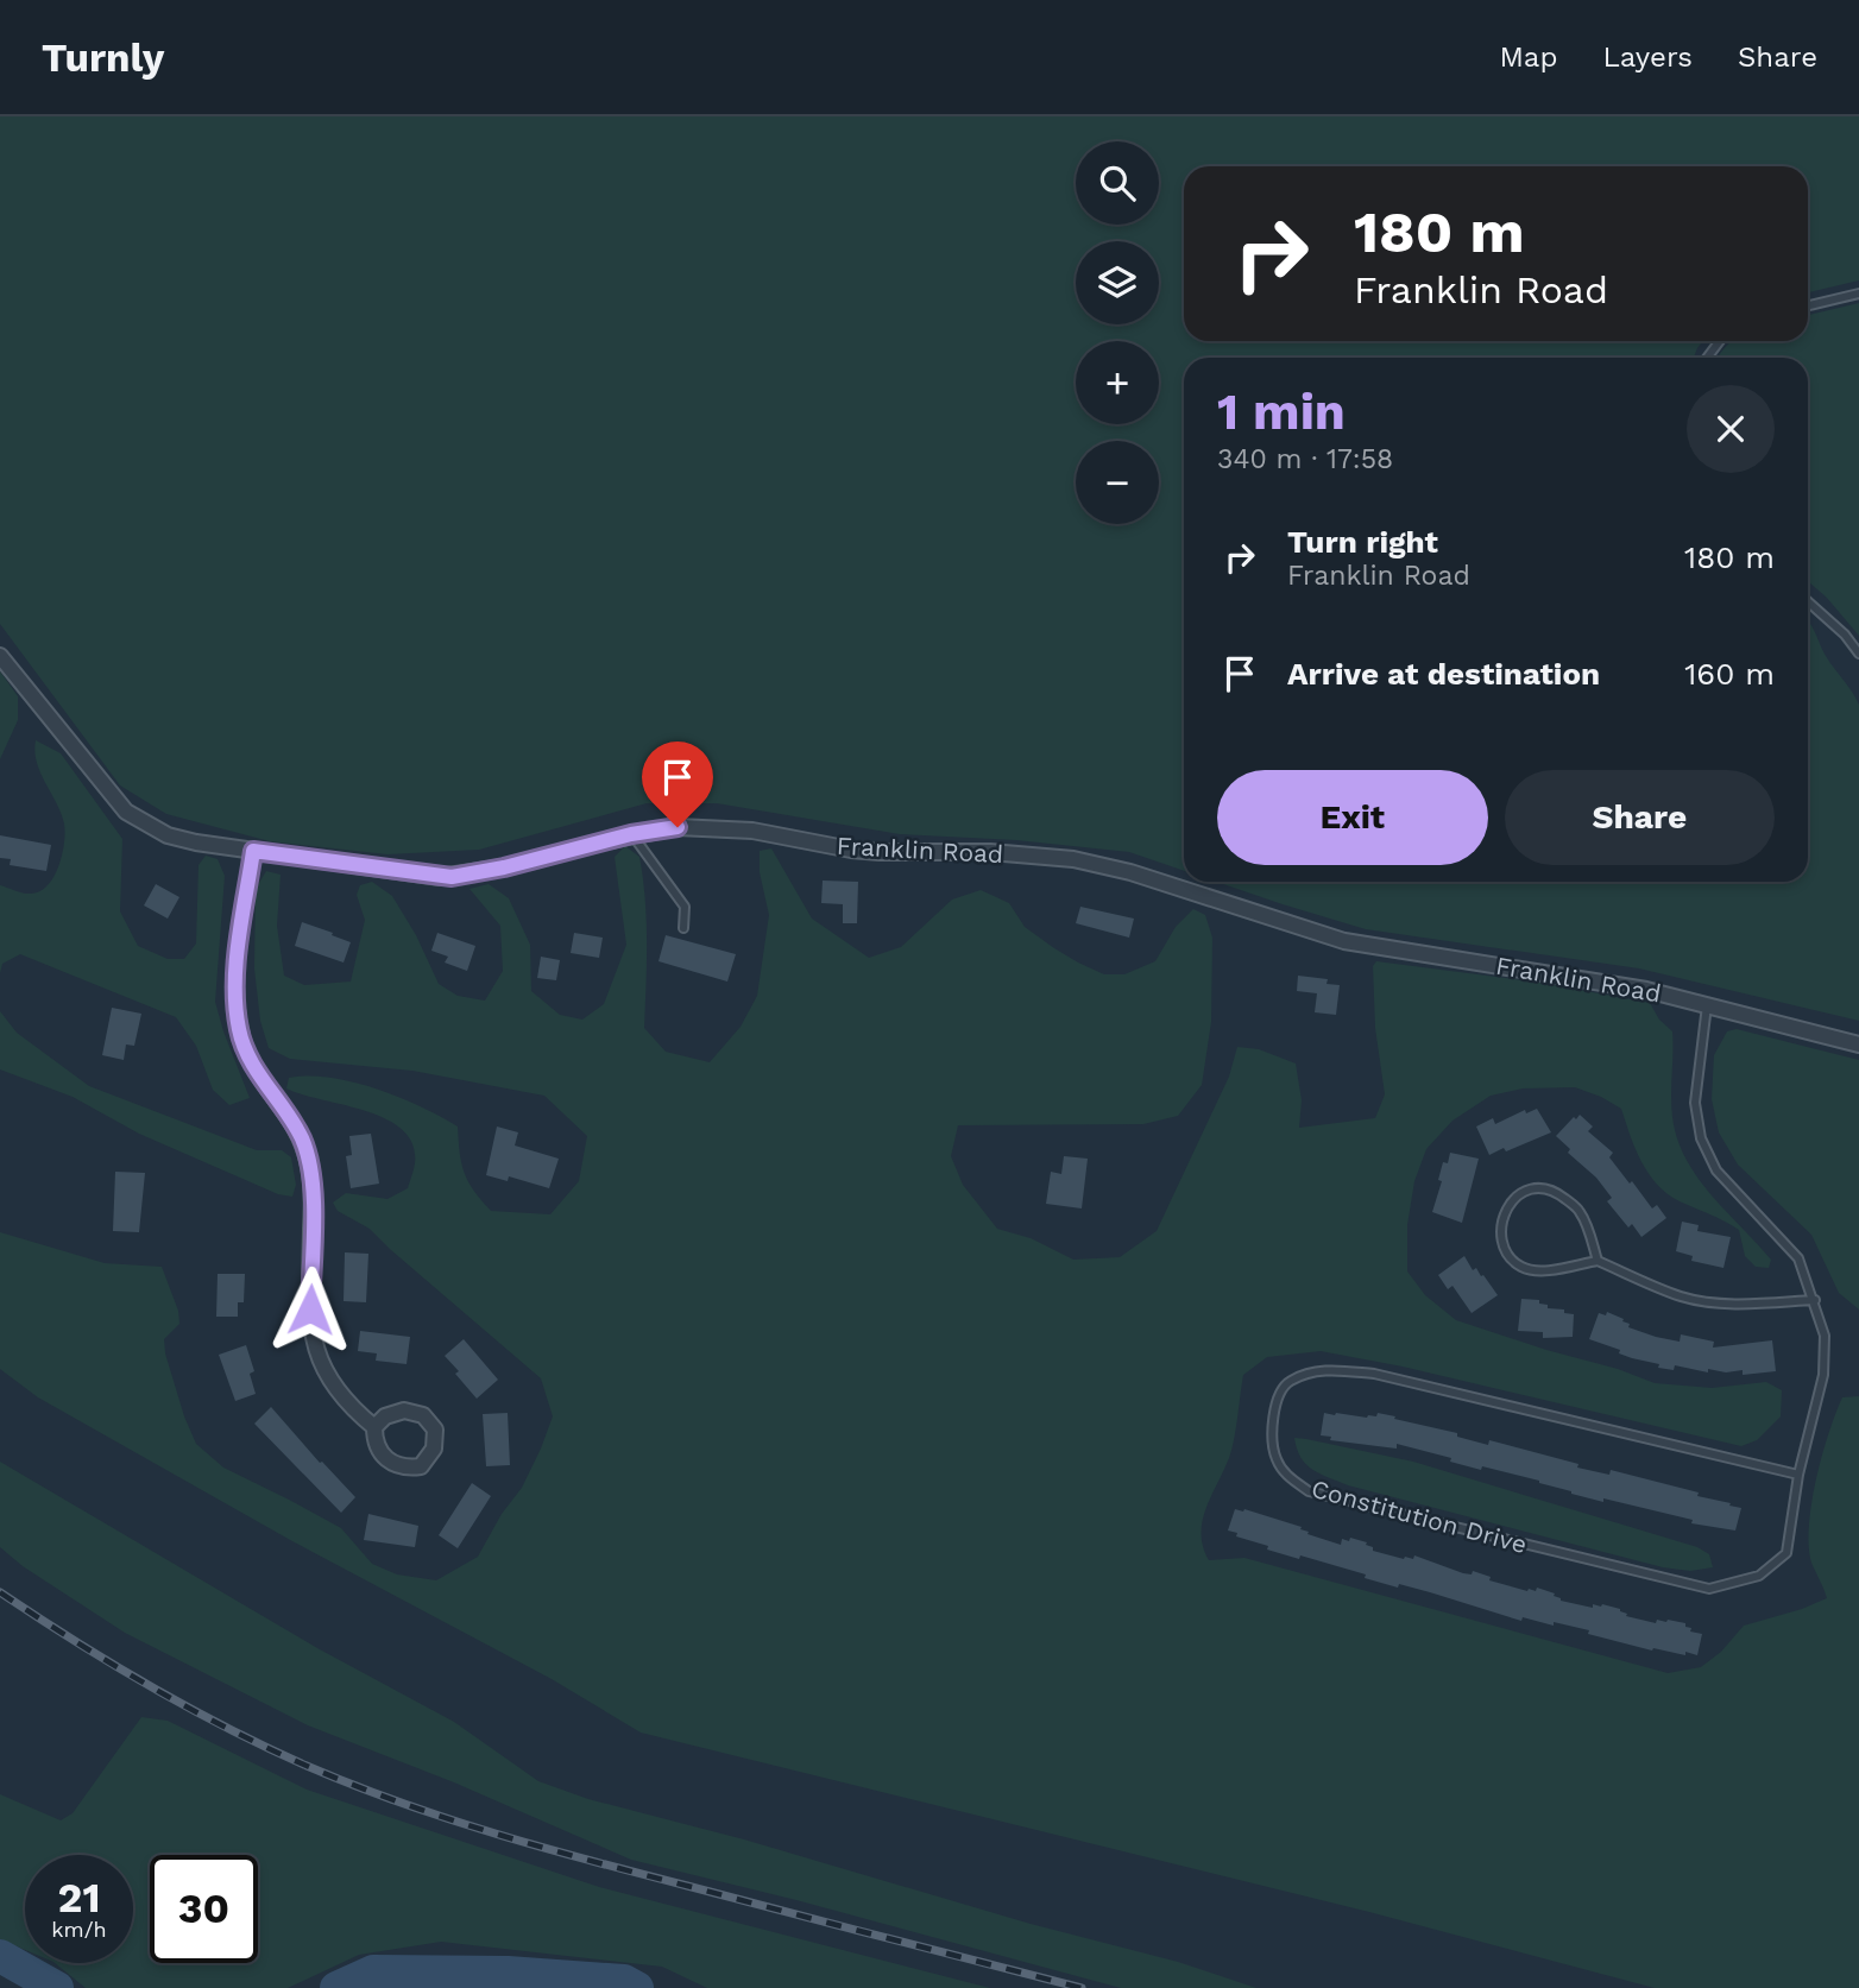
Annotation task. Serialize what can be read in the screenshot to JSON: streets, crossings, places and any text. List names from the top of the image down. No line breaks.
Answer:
{"streets":{"street":["Franklin Road"],"lane":["Constitution Drive"]},"crossings":[["Franklin Road","Constitution Drive"]],"page":{"header":"Turnly","nav":["Map","Layers","Share"],"map_buttons":["+","−"],"turn":["180 m","Franklin Road"],"heading":["1 min","340 m · 17:58"],"list":[{"name":"Turn right","note":"Franklin Road","value":"180 m"},{"name":"Arrive at destination","value":"160 m"}],"buttons":["Exit","Share"],"speed":"21 km/h","limit":"30"}}
